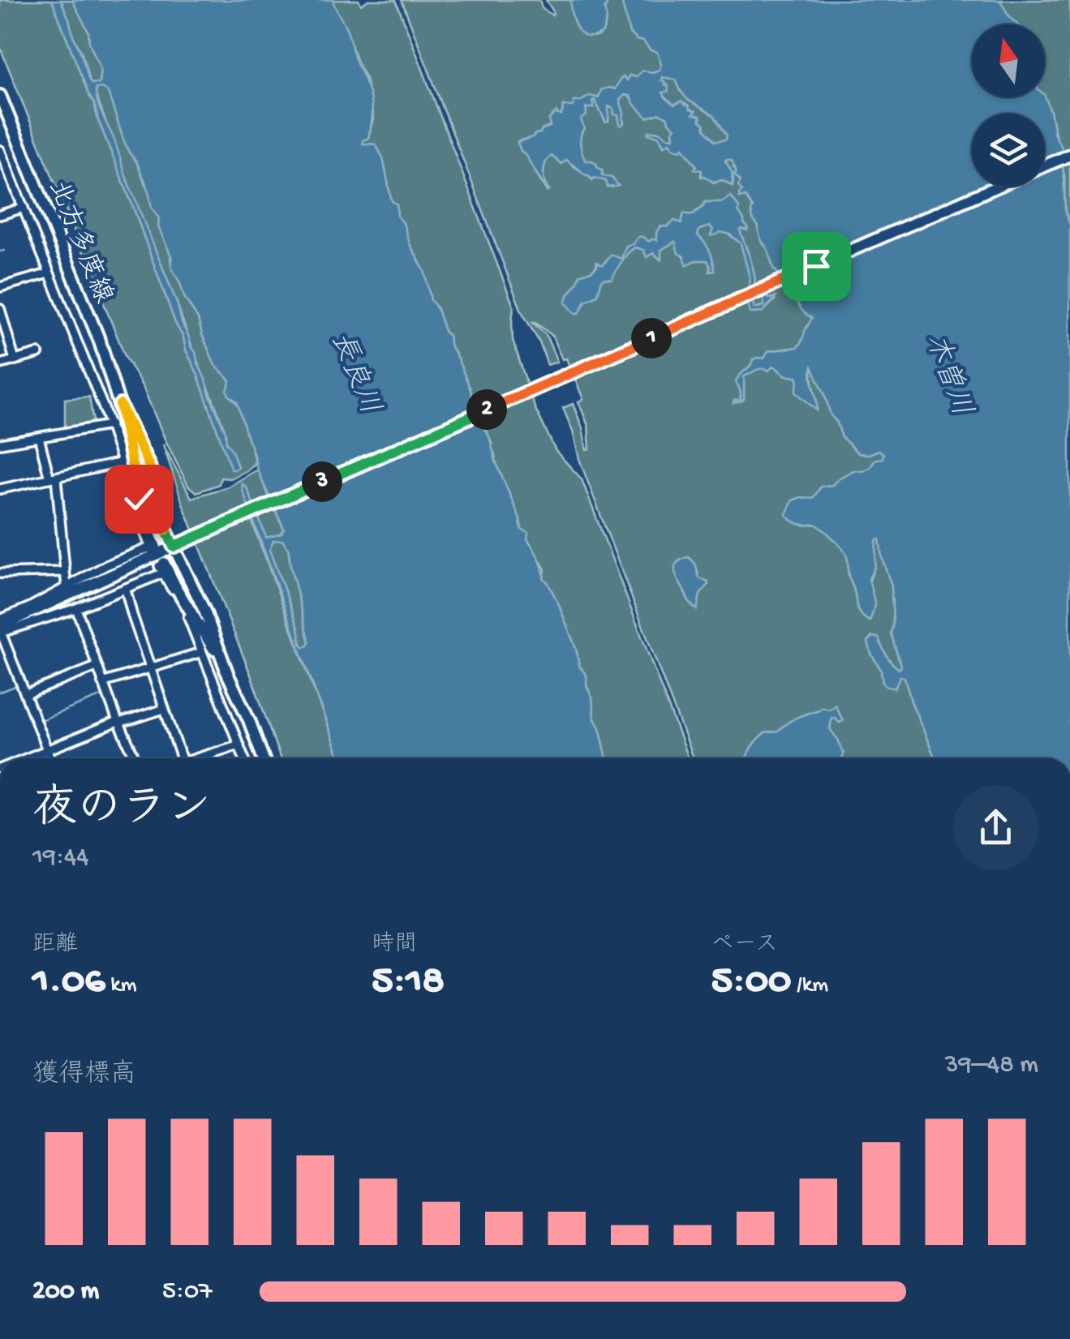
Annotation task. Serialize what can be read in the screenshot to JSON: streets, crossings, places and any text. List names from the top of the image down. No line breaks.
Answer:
{"streets":{"main road":["北方多度線"]},"water":["長良川","木曽川"],"north":"top","page":{"pins":["1","2","3"],"heading":["夜のラン","19:44"],"stats":[["距離","1.06 km"],["時間","5:18"],["ペース","5:00 /km"]],"chart":["獲得標高","39–48 m"],"list":[{"name":"200 m","note":"5:07"}]}}
